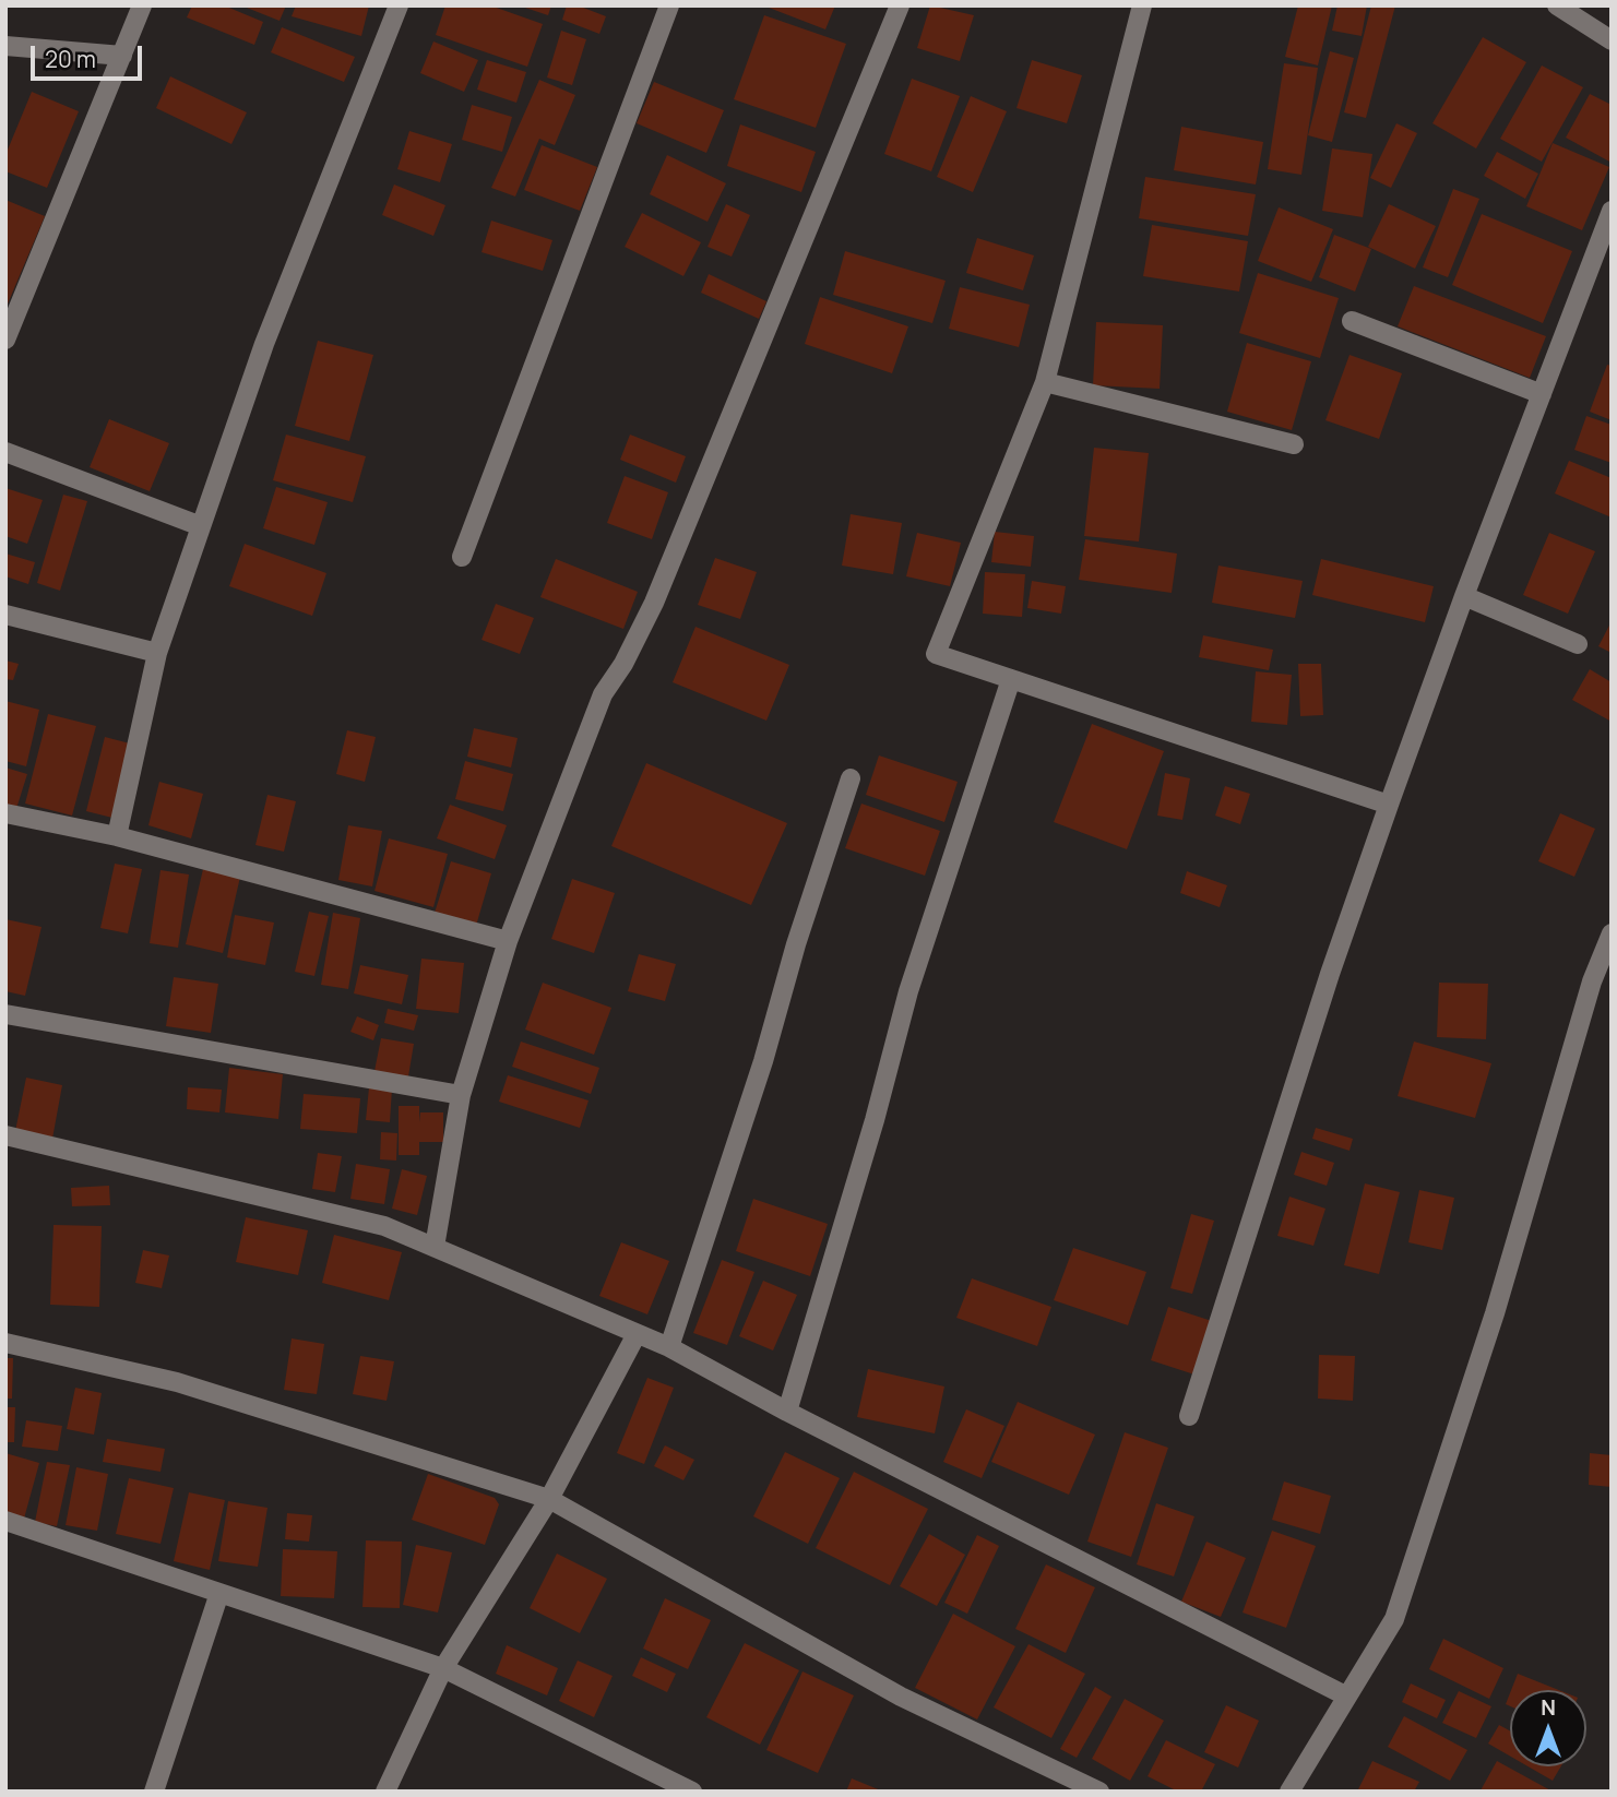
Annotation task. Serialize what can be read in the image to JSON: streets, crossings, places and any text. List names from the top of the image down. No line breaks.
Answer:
{"scale_bar":"20 m","north":"top"}
